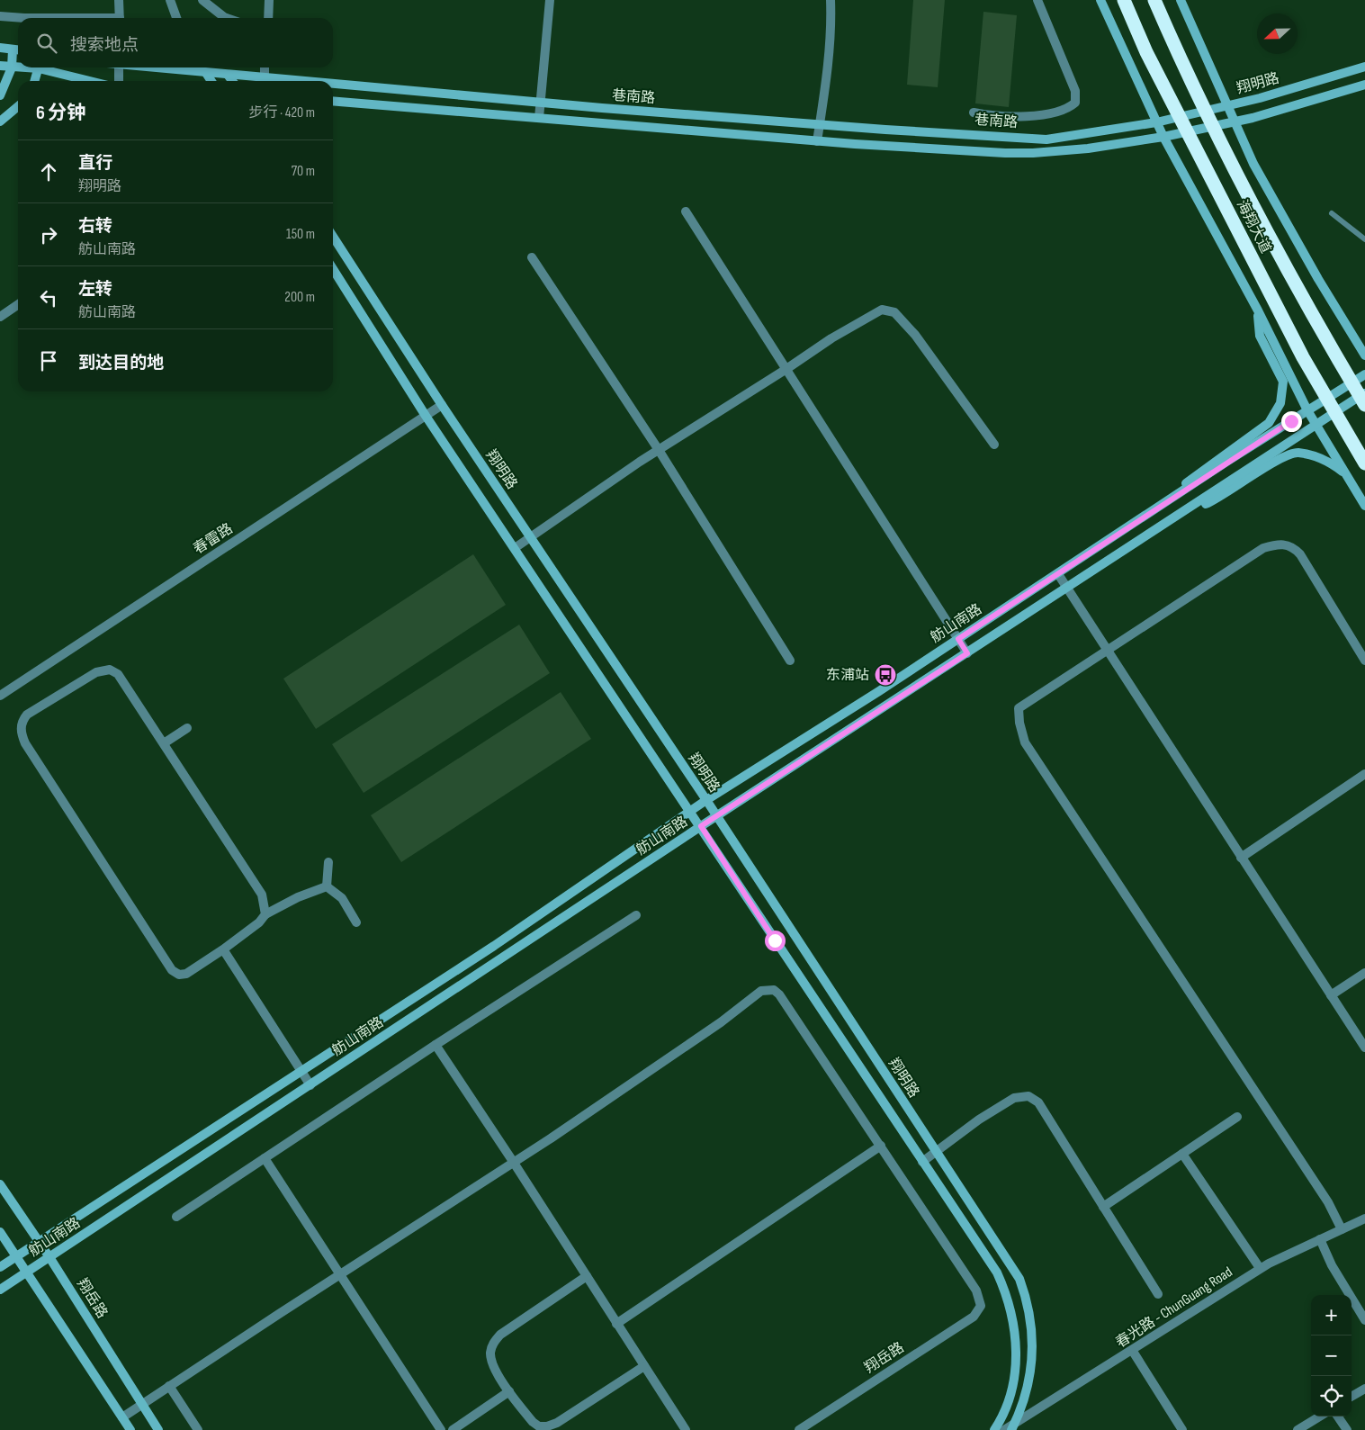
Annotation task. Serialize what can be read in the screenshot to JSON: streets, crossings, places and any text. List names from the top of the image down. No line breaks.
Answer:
{"streets":{"highway":["海翔大道"],"street":["翔明路","巷南路","春雷路","舫山南路","翔岳路","春光路 - ChunGuang Road"]},"crossings":[["翔明路","巷南路"],["翔明路","春雷路"],["翔明路","舫山南路"],["翔明路","春光路 - ChunGuang Road"],["舫山南路","翔岳路"]],"places":{"bus stop":["东浦站"]},"north":"left","page":{"search":"搜索地点","heading":["6 分钟","步行 · 420 m"],"list":[["直行","翔明路","70 m"],["右转","舫山南路","150 m"],["左转","舫山南路","200 m"],"到达目的地"],"map_buttons":["+","−"]}}
